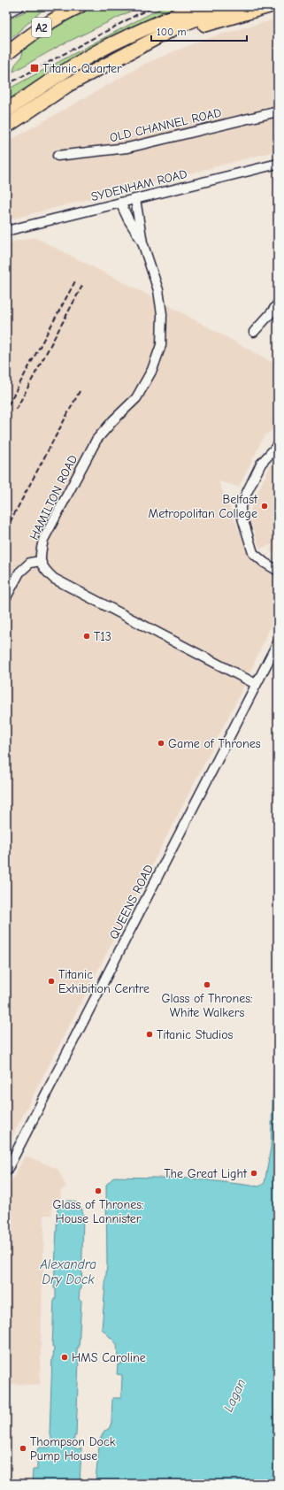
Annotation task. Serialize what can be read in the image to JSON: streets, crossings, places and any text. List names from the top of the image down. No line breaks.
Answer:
{"streets":{"highway":["A2"],"street":["OLD CHANNEL ROAD","SYDENHAM ROAD","HAMILTON ROAD","QUEENS ROAD"]},"crossings":[["SYDENHAM ROAD","HAMILTON ROAD"]],"water":["Alexandra Dry Dock","Lagan"],"places":{"transit":["Titanic Quarter"],"other":["Belfast Metropolitan College","T13","Game of Thrones","Titanic Exhibition Centre","Glass of Thrones: White Walkers","Titanic Studios","The Great Light","Glass of Thrones: House Lannister","HMS Caroline","Thompson Dock Pump House"]},"scale_bar":"100 m"}
